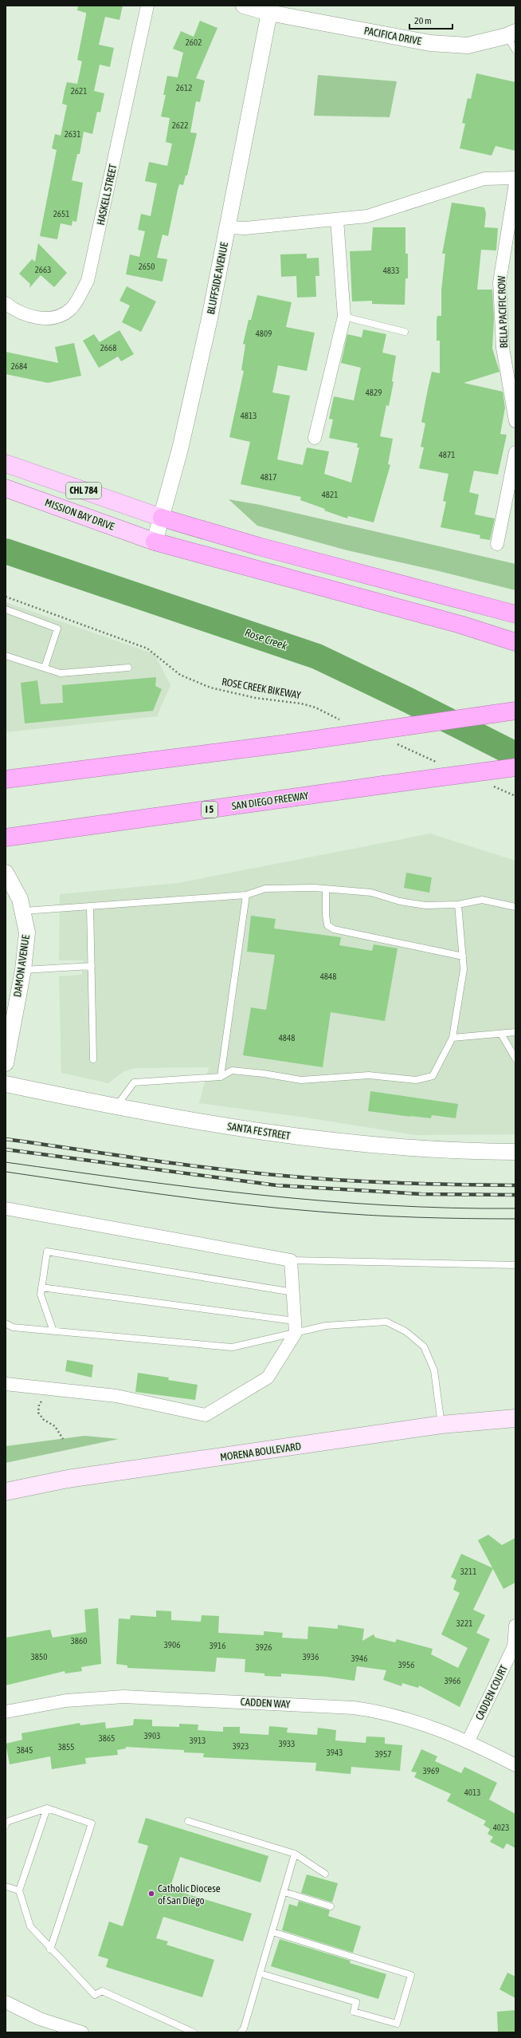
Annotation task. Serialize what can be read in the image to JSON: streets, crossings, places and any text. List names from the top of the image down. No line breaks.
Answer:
{"streets":{"highway":["SAN DIEGO FREEWAY","I 5"],"main road":["CHL 784","MISSION BAY DRIVE","MORENA BOULEVARD"],"street":["PACIFICA DRIVE","HASKELL STREET","BLUFFSIDE AVENUE","BELLA PACIFIC ROW","DAMON AVENUE","SANTA FE STREET","CADDEN COURT","CADDEN WAY"],"path":["ROSE CREEK BIKEWAY"]},"crossings":[["PACIFICA DRIVE","BLUFFSIDE AVENUE"],["BLUFFSIDE AVENUE","CHL 784"],["BLUFFSIDE AVENUE","MISSION BAY DRIVE"],["CADDEN COURT","CADDEN WAY"]],"water":["Rose Creek"],"places":["Catholic Diocese of San Diego"],"house_numbers":["2602","2612","2621","2622","2631","2651","2650","2663","4833","4809","2668","2684","4829","4813","4871","4817","4821","4848","4848","3211","3221","3860","3906","3916","3926","3850","3936","3946","3956","3966","3903","3865","3913","3933","3923","3855","3845","3943","3957","3969","4013","4023"],"scale_bar":"20 m"}
